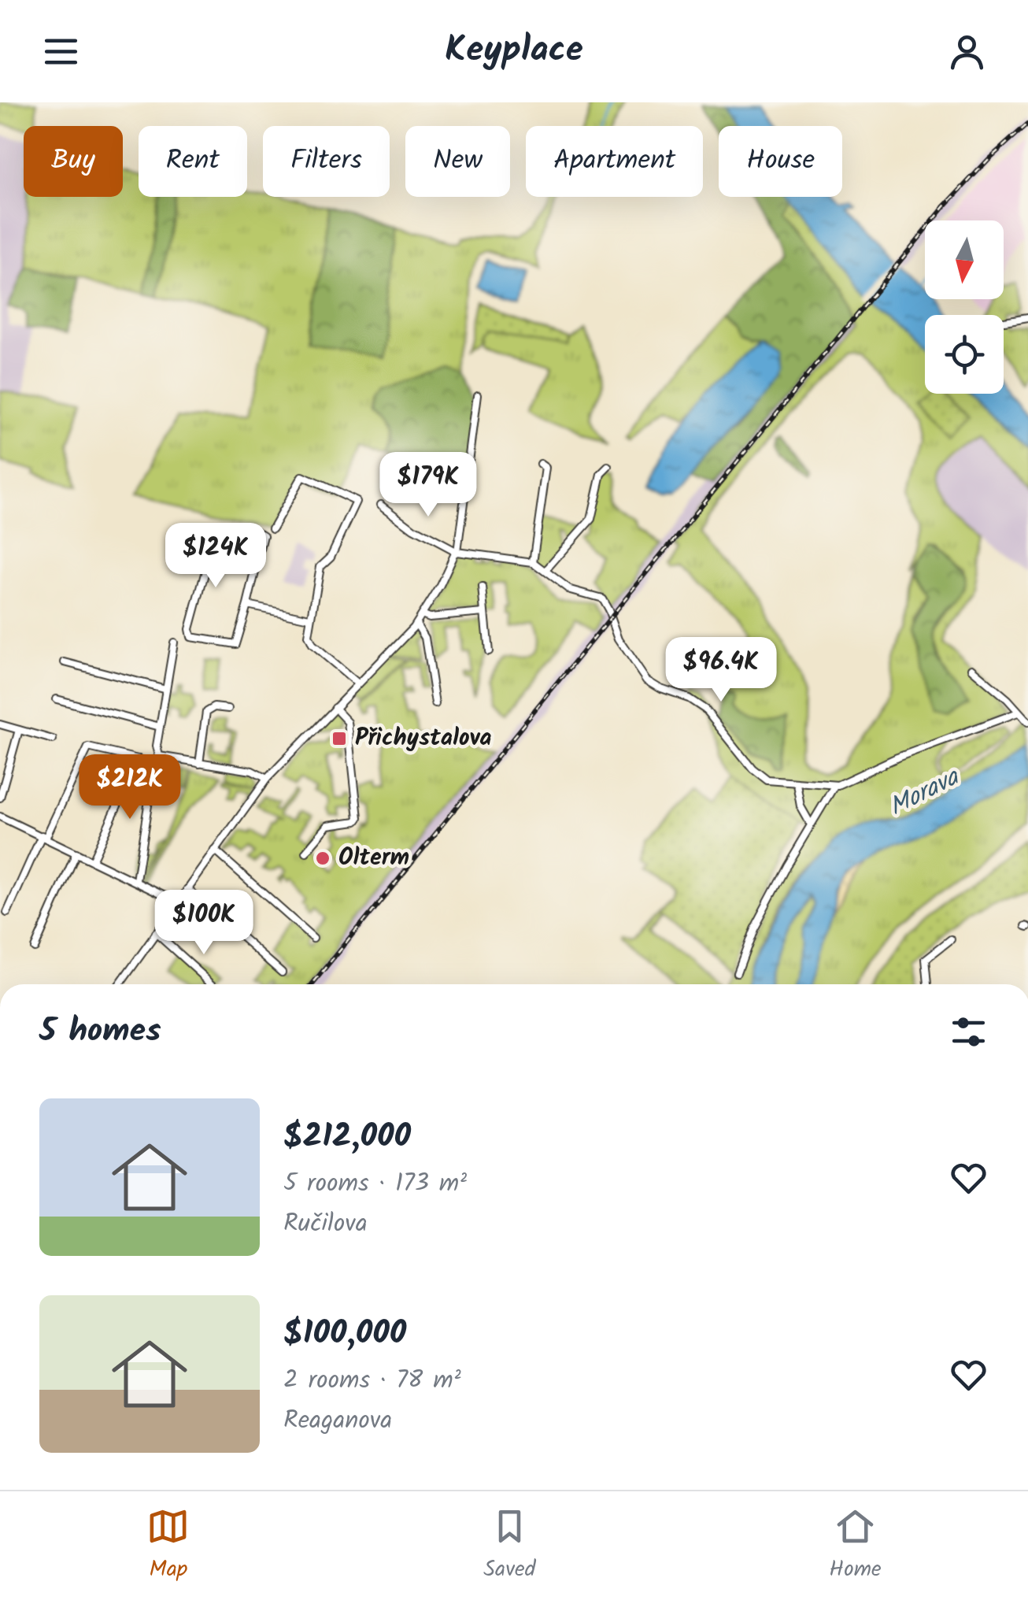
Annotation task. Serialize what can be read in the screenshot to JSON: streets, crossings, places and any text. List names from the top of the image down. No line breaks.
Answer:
{"water":["Morava"],"places":{"transit":["Přichystalova"],"other":["Olterm"]},"north":"bottom","page":{"header":"Keyplace","chip":["Buy","Rent","Filters","New","Apartment","House"],"price":["$179K","$124K","$96.4K","$212K","$100K"],"heading":"5 homes","list":[{"name":"$212,000","note":"5 rooms · 173 m² · Ručilova"},{"name":"$100,000","note":"2 rooms · 78 m² · Reaganova"}],"tabs":["Map","Saved","Home"]}}
